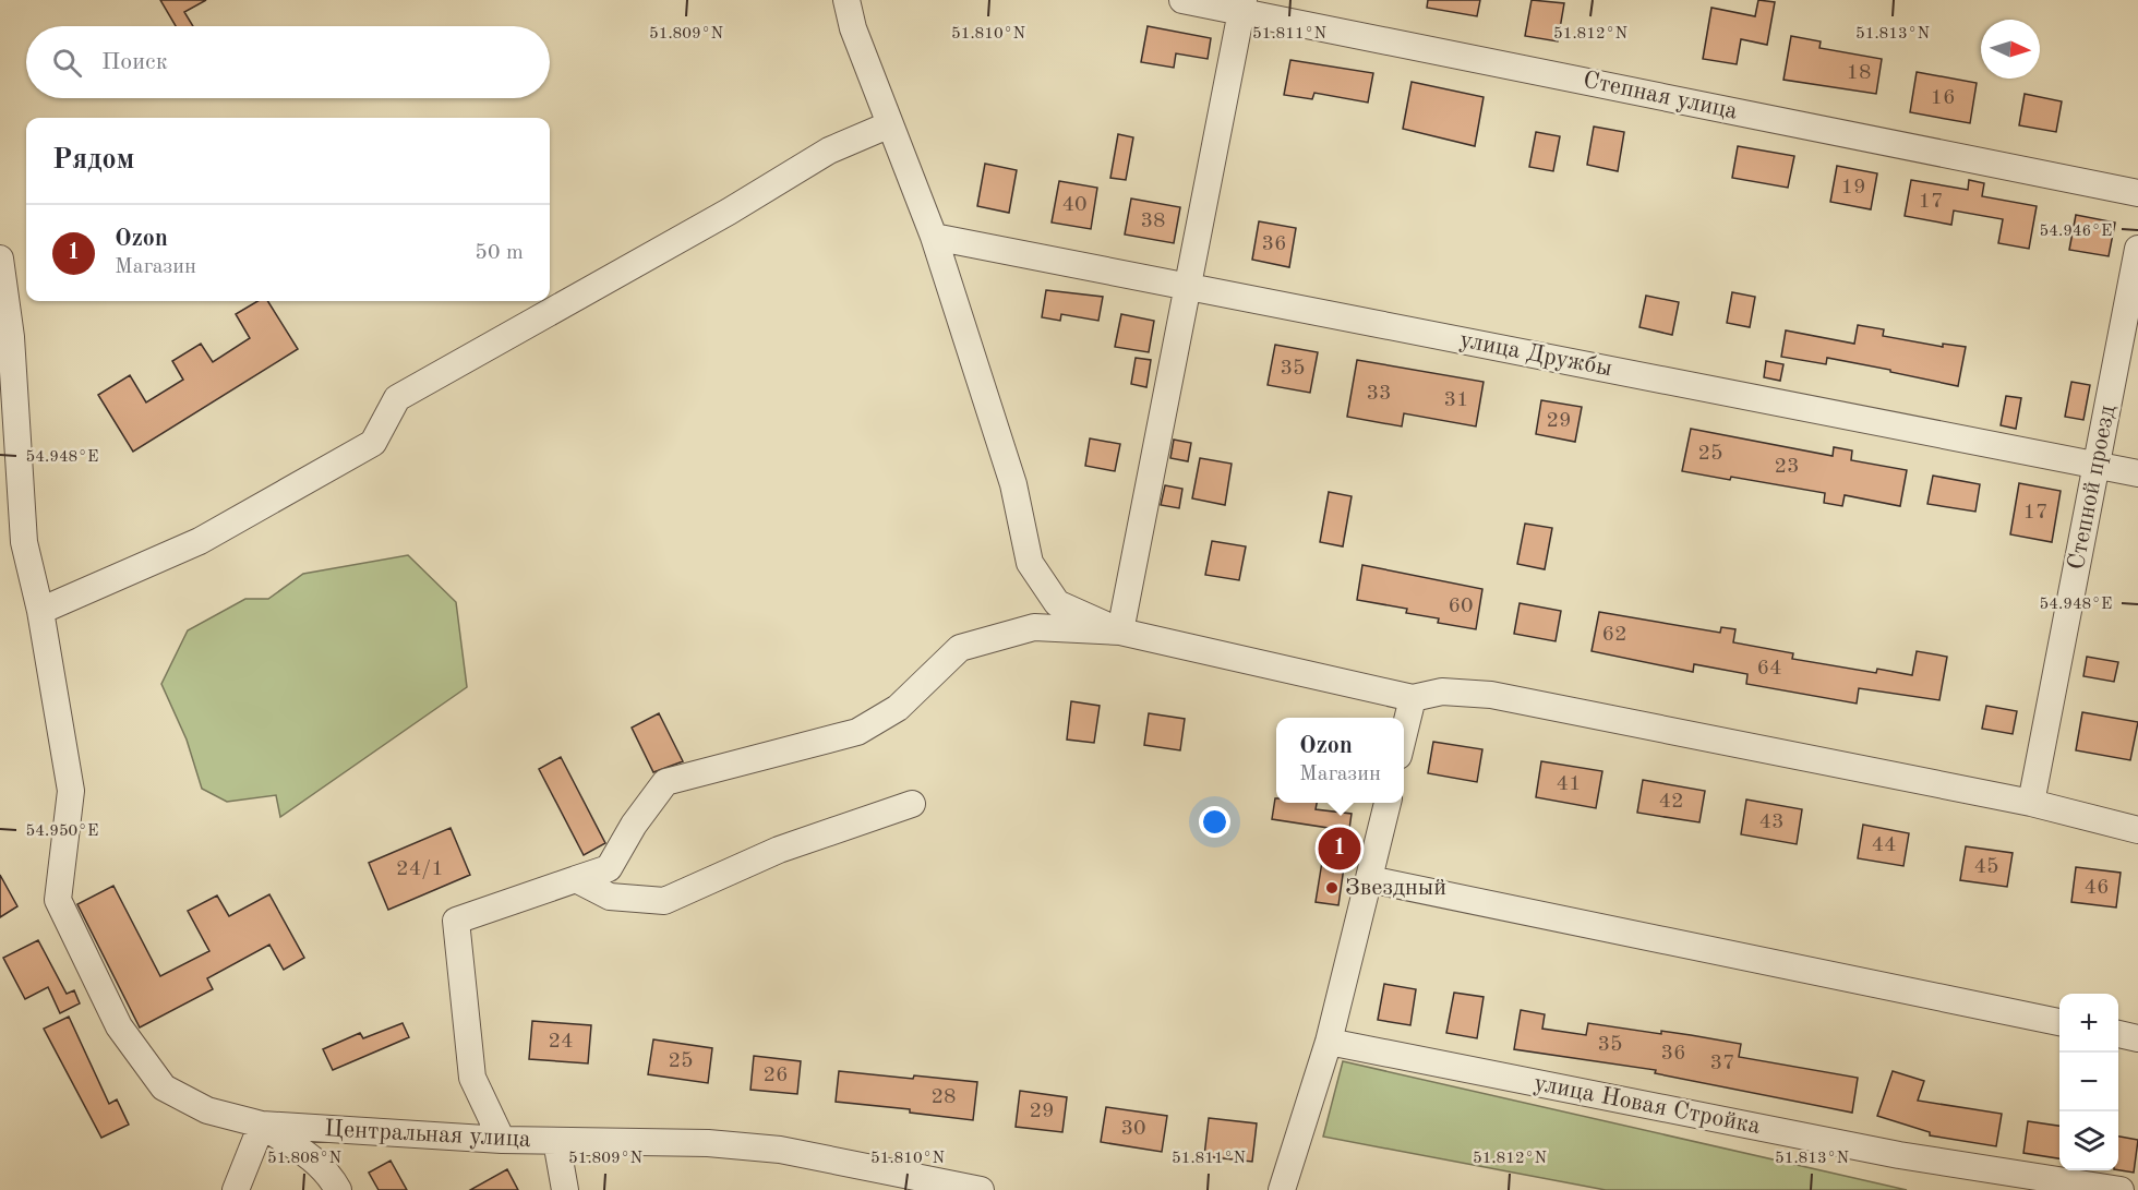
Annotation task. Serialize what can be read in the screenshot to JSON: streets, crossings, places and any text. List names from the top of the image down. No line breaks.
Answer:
{"streets":{"street":["Степная улица","улица Дружбы","Степной проезд","улица Новая Стройка","Центральная улица"]},"crossings":[["улица Дружбы","Степной проезд"]],"places":["Звездный"],"house_numbers":["18","16","19","17","40","38","36","35","33","31","29","25","23","17","60","62","64","41","42","43","44","45","24/1","46","24","35","36","25","37","26","28","29","30"],"north":"right","page":{"search":"Поиск","heading":"Рядом","list":[{"mark":"1","name":"Ozon","note":"Магазин","value":"50 m"}],"popup":["Ozon","Магазин"],"pins":"1","map_buttons":["+","−"]},"coordinates":["51.809°N","51.810°N","51.811°N","51.812°N","51.813°N","54.946°E","54.948°E","54.950°E","51.808°N"]}
